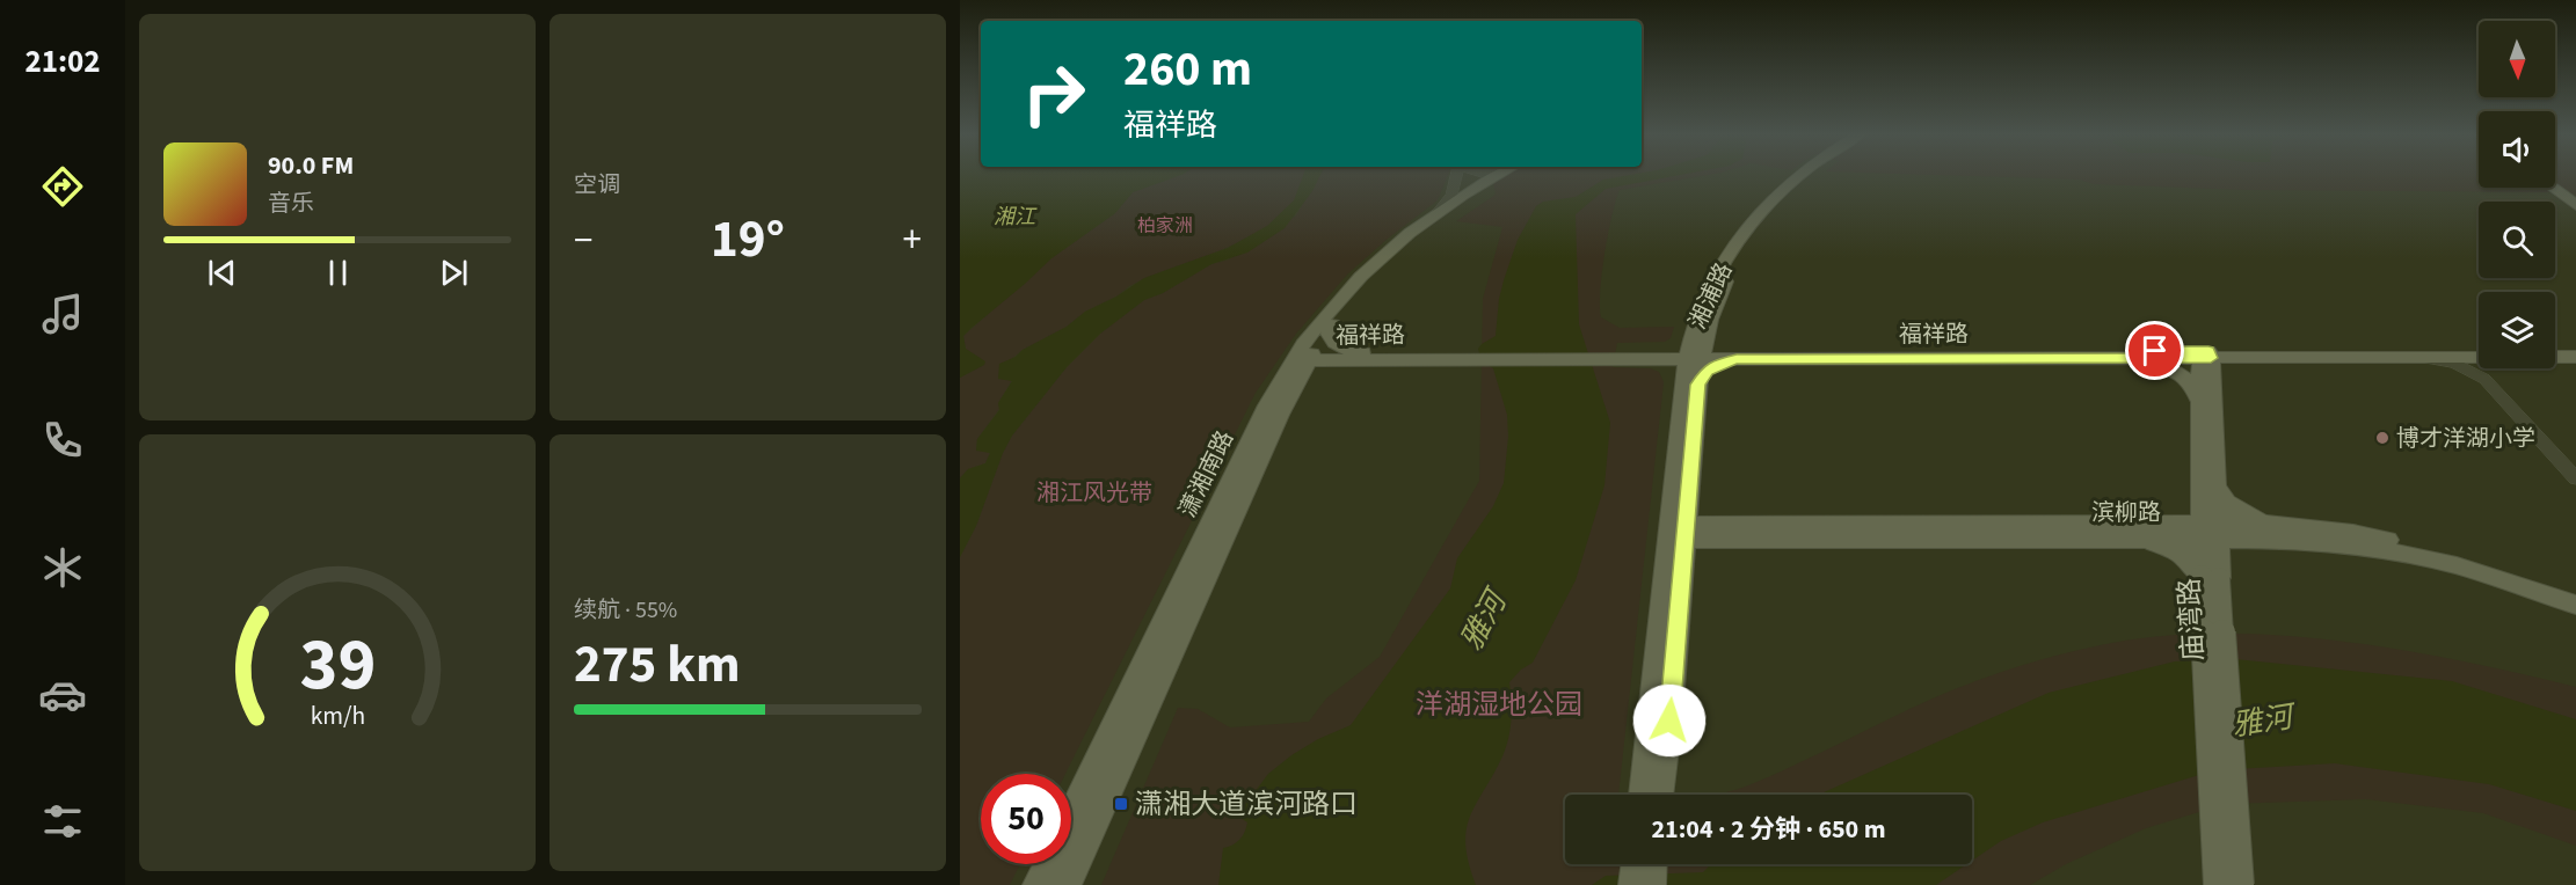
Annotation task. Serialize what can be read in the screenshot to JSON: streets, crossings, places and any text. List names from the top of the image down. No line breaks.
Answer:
{"streets":{"main road":["湘浦路","福祥路","潇湘南路","滨柳路","庙湾路"]},"crossings":[["湘浦路","福祥路"],["湘浦路","滨柳路"],["福祥路","潇湘南路"],["福祥路","庙湾路"],["滨柳路","庙湾路"]],"water":["湘江","雅河"],"parks":["柏家洲","湘江风光带","洋湖湿地公园"],"places":{"other":["博才洋湖小学"],"transit":["潇湘大道滨河路口"]},"north":"bottom","page":{"tabs":"21:02","tile":["空调",["续航 · 55%","275 km"]],"turn":["260 m","福祥路"],"song":["90.0 FM","音乐"],"heat":["−","19°","+"],"limit":"50","trip":"21:04 · 2 分钟 · 650 m","gauge":["39","km/h"]}}
